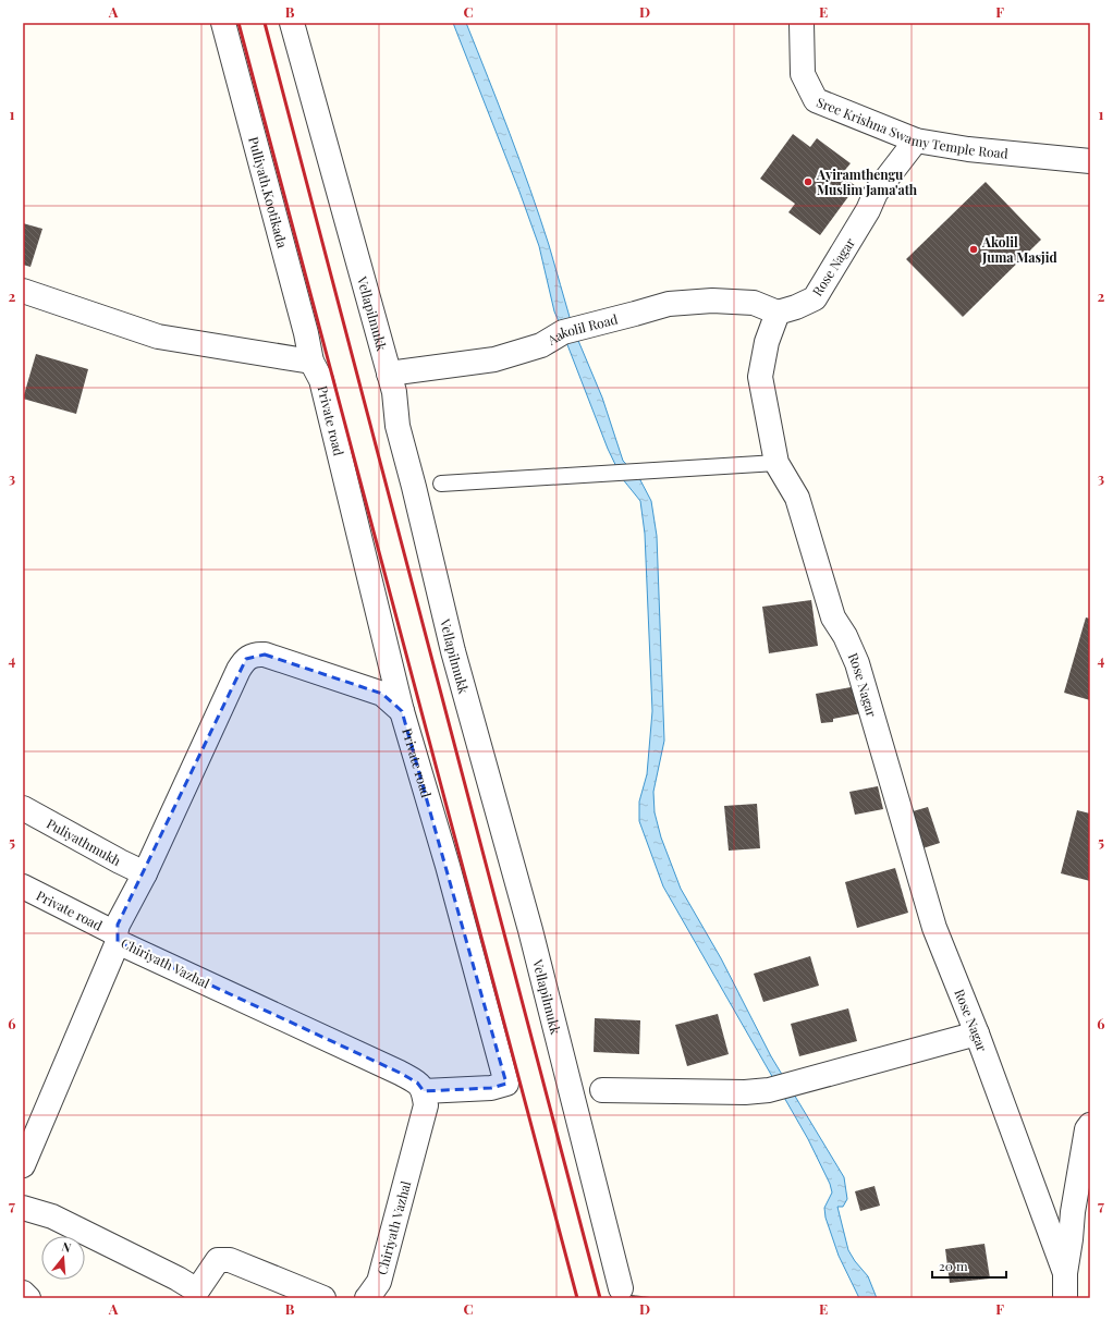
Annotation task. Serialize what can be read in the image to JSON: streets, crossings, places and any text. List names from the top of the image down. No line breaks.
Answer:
{"streets":{"street":["Sree Krishna Swamy Temple Road","Pulliyath,Kootikada","Rose Nagar","Vellapilmukk","Aakolil Road","Private road","Puliyathmukh","Chiriyath Vazhal"]},"crossings":[["Sree Krishna Swamy Temple Road","Rose Nagar"],["Pulliyath,Kootikada","Private road"],["Rose Nagar","Aakolil Road"],["Vellapilmukk","Aakolil Road"],["Private road","Chiriyath Vazhal"],["Puliyathmukh","Chiriyath Vazhal"]],"places":["Ayiramthengu Muslim Jama'ath","Akolil Juma Masjid"],"scale_bar":"20 m","north":"top","grid":{"columns":["A","B","C","D","E","F"],"rows":["1","2","3","4","5","6","7"]}}
